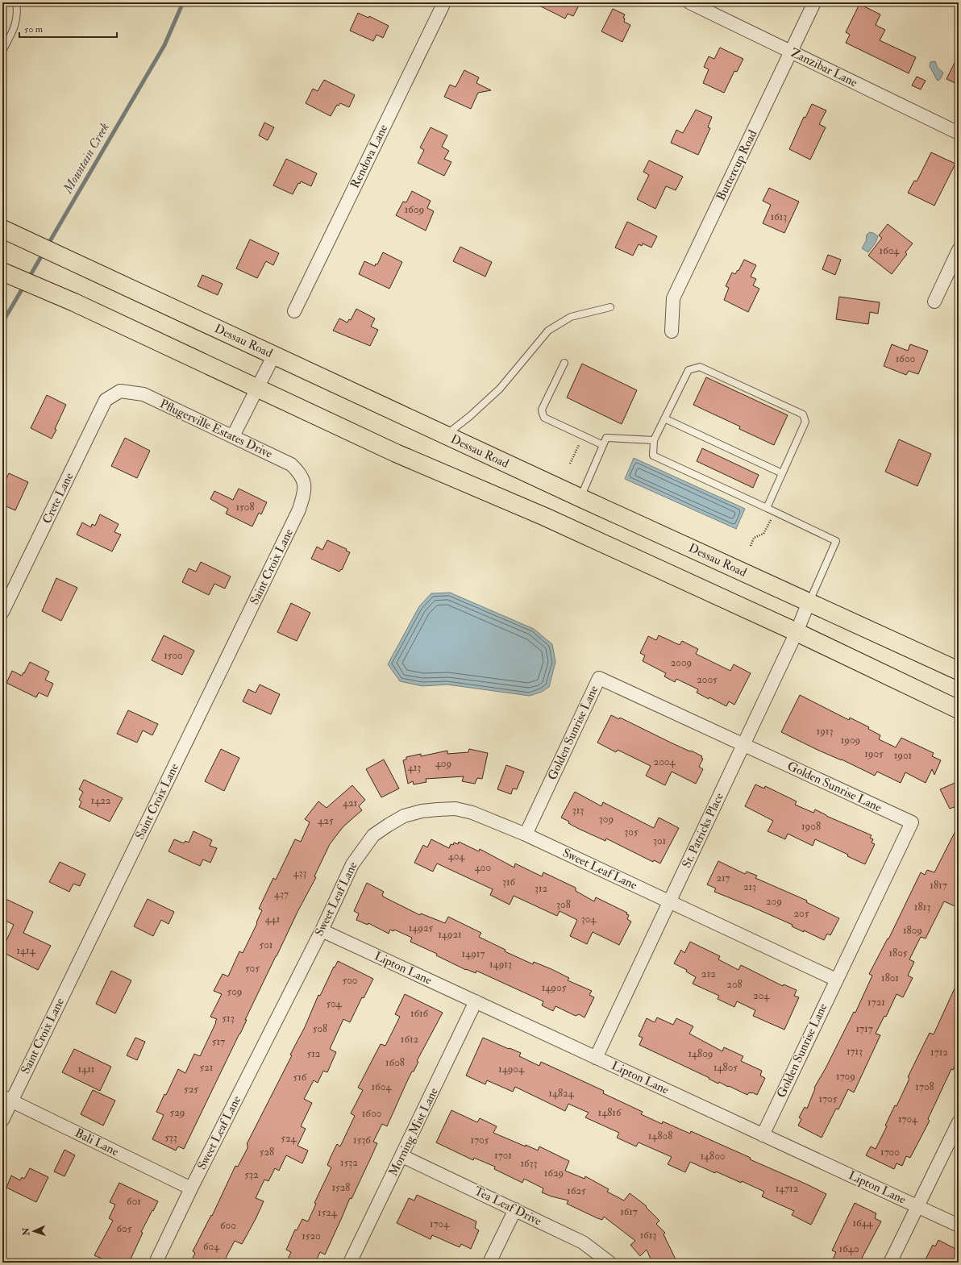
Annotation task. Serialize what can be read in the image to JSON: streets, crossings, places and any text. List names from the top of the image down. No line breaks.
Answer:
{"streets":{"main road":["Dessau Road"],"street":["Zanzibar Lane","Rendova Lane","Buttercup Road","Pflugerville Estates Drive","Crete Lane","Saint Croix Lane","Golden Sunrise Lane","St. Patricks Place","Sweet Leaf Lane","Lipton Lane","Morning Mist Lane","Bali Lane","Tea Leaf Drive"]},"crossings":[["Zanzibar Lane","Buttercup Road"],["Dessau Road","St. Patricks Place"],["Pflugerville Estates Drive","Crete Lane"],["Pflugerville Estates Drive","Saint Croix Lane"],["Saint Croix Lane","Bali Lane"],["Golden Sunrise Lane","St. Patricks Place"],["Golden Sunrise Lane","Sweet Leaf Lane"],["Golden Sunrise Lane","Lipton Lane"],["St. Patricks Place","Sweet Leaf Lane"],["St. Patricks Place","Lipton Lane"],["Sweet Leaf Lane","Lipton Lane"],["Sweet Leaf Lane","Bali Lane"],["Lipton Lane","Morning Mist Lane"],["Morning Mist Lane","Tea Leaf Drive"]],"water":["Mountain Creek"],"house_numbers":["1609","1613","1604","1600","1508","1500","2009","2005","1913","1909","1905","1901","2004","409","413","1422","421","313","309","425","1908","305","301","404","400","433","217","316","1817","213","312","437","209","308","1813","205","441","304","14925","1809","14921","501","1414","1805","14917","14913","505","212","1801","500","208","14905","509","204","1721","504","1616","513","508","1717","1612","517","1713","1712","512","14809","1608","521","14805","1411","14904","1709","516","1604","1708","525","14824","1705","529","14816","1600","1704","14808","533","524","1536","1705","528","1700","1701","14800","1532","1633","1629","532","1528","14712","1625","601","1617","1524","1644","1704","600","605","1613","1520","604","1640"],"scale_bar":"50 m","north":"left"}
